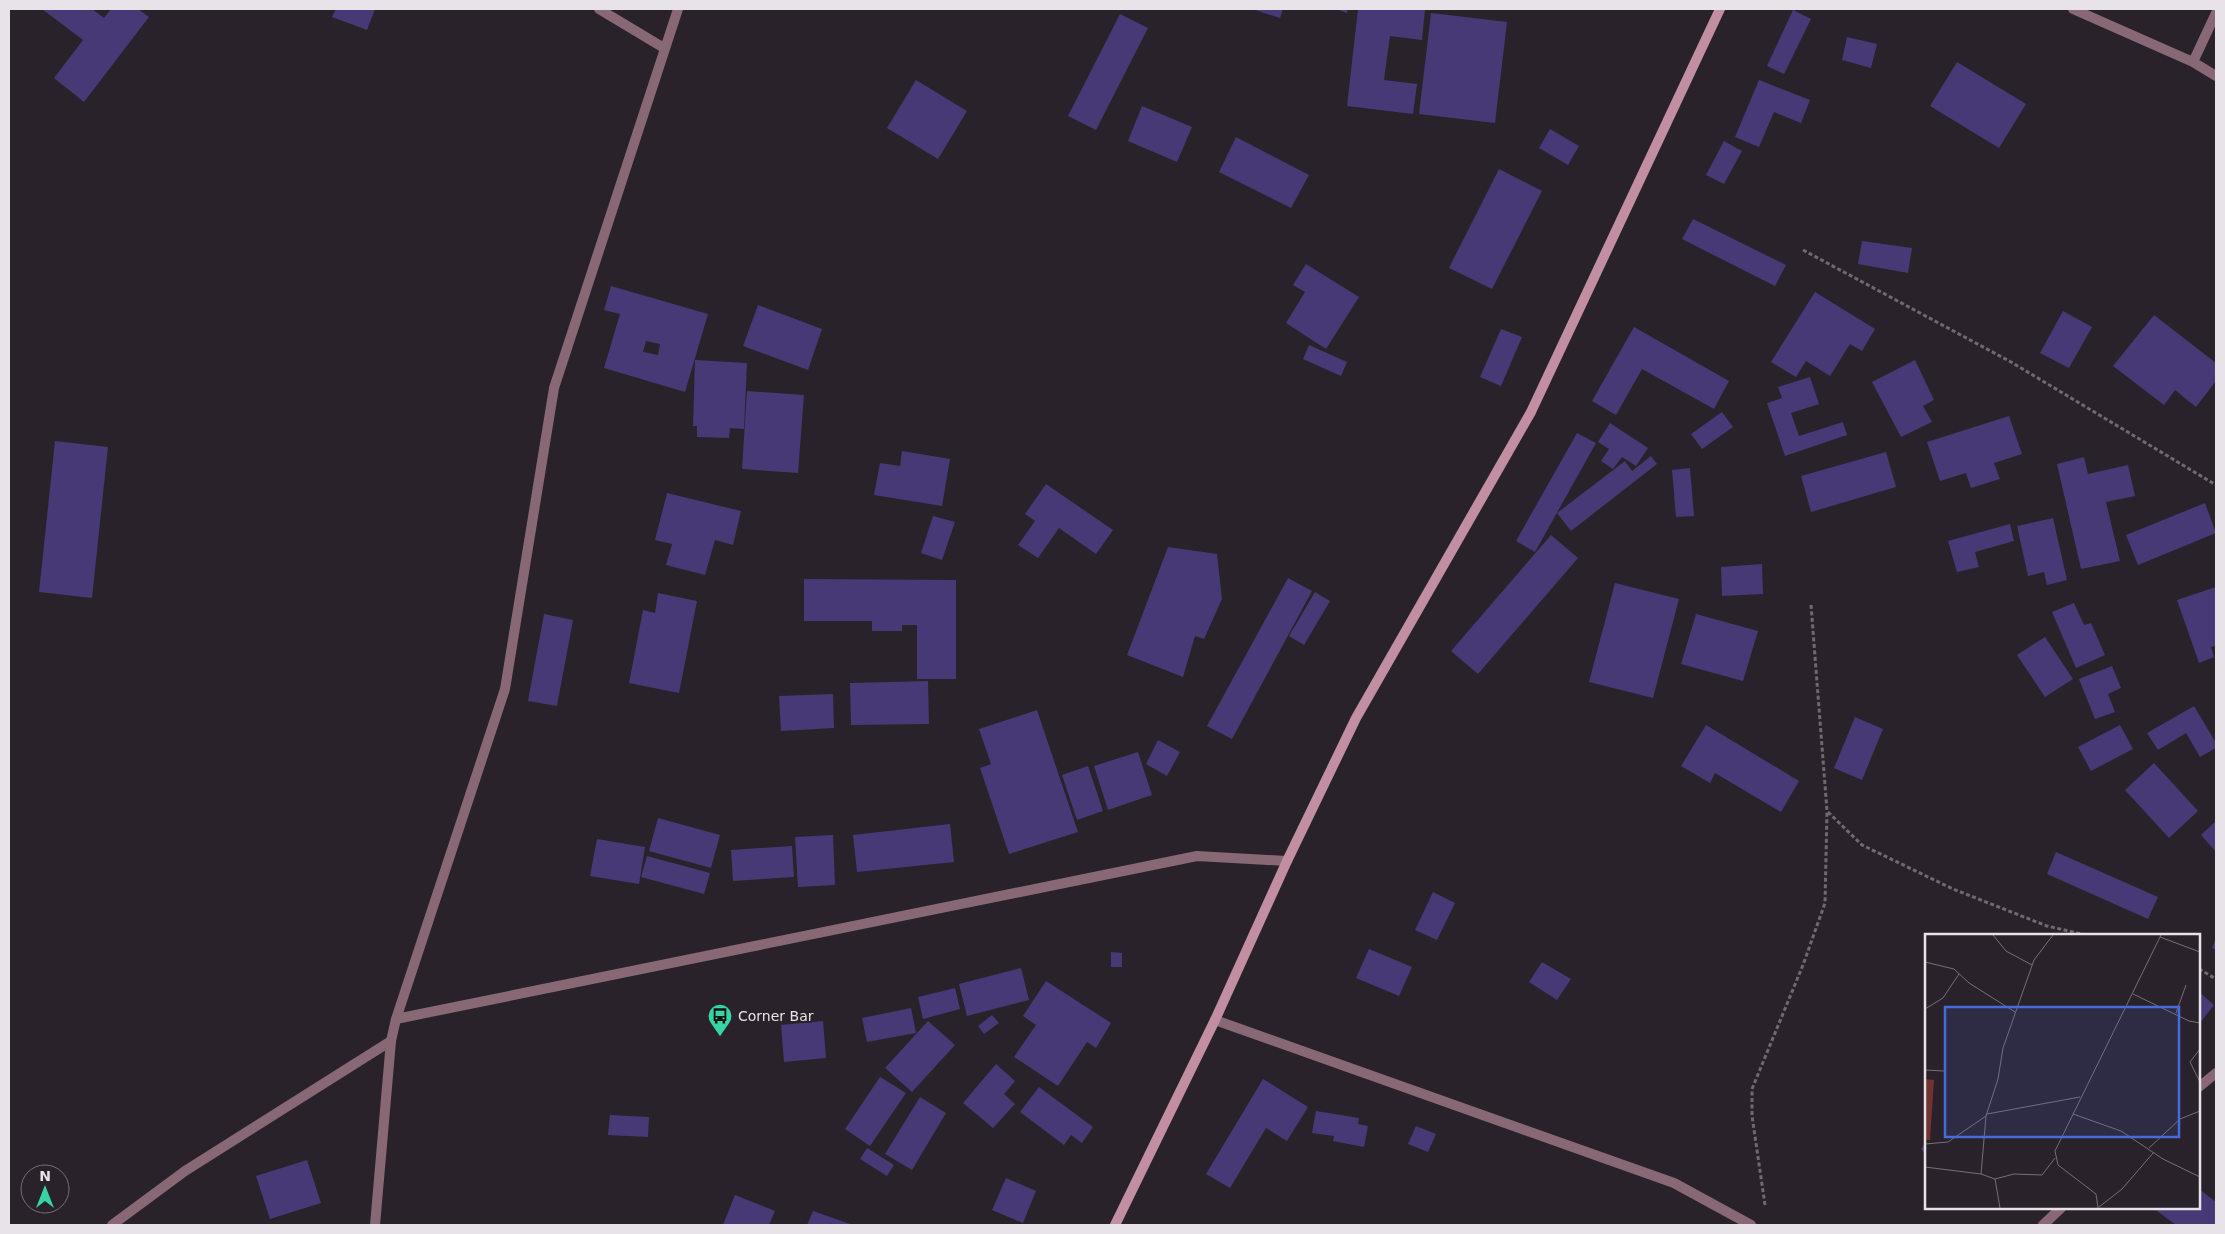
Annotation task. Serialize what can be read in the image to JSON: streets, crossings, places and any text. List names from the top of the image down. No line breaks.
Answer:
{"places":{"bus stop":["Corner Bar"]},"north":"top"}
